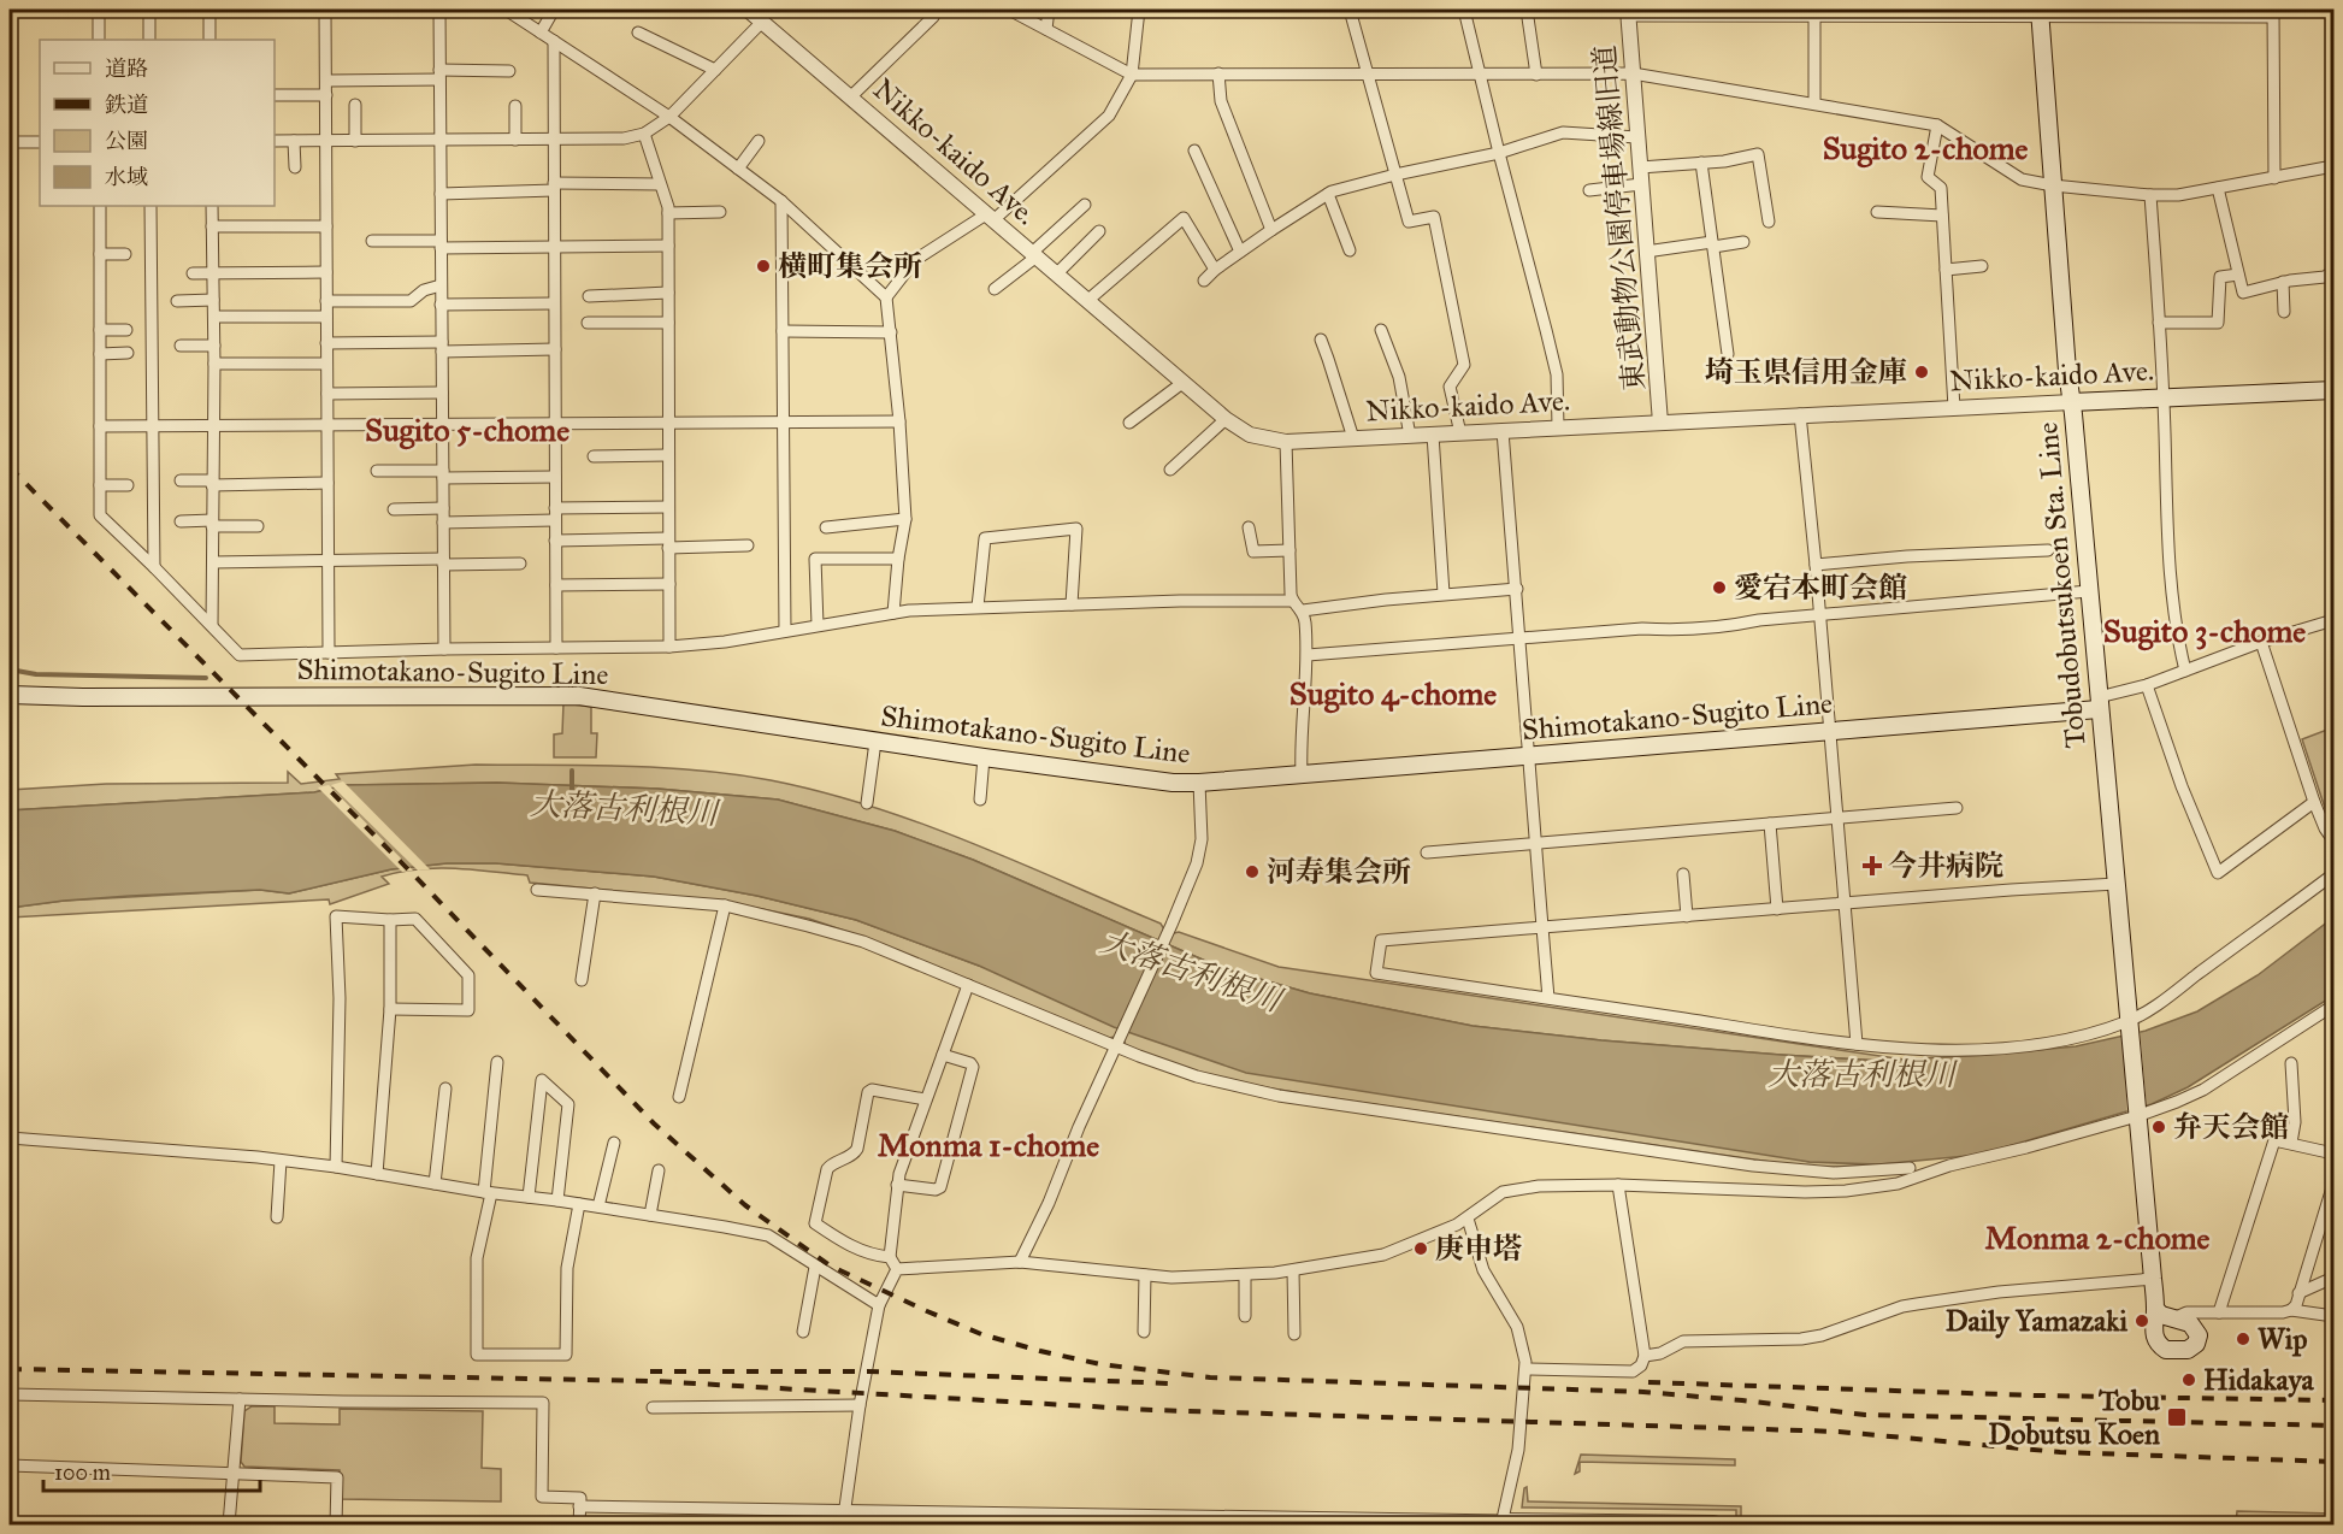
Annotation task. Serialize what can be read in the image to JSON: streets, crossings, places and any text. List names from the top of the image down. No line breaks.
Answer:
{"streets":{"main road":["Nikko-kaido Ave.","Tobudobutsukoen Sta. Line","Shimotakano-Sugito Line"],"street":["東武動物公園停車場線旧道"]},"crossings":[["Nikko-kaido Ave.","東武動物公園停車場線旧道"],["Nikko-kaido Ave.","Tobudobutsukoen Sta. Line"],["Tobudobutsukoen Sta. Line","Shimotakano-Sugito Line"]],"districts":["Sugito 2-chome","Sugito 5-chome","Sugito 3-chome","Sugito 4-chome","Monma 1-chome","Monma 2-chome"],"water":["大落古利根川"],"places":{"other":["横町集会所","埼玉県信用金庫","愛宕本町会館","河寿集会所","弁天会館","庚申塔","Daily Yamazaki","Wip","Hidakaya"],"health":["今井病院"],"transit":["Tobu Dobutsu Koen"]},"legend":["道路","鉄道","公園","水域"],"scale_bar":"100 m"}
